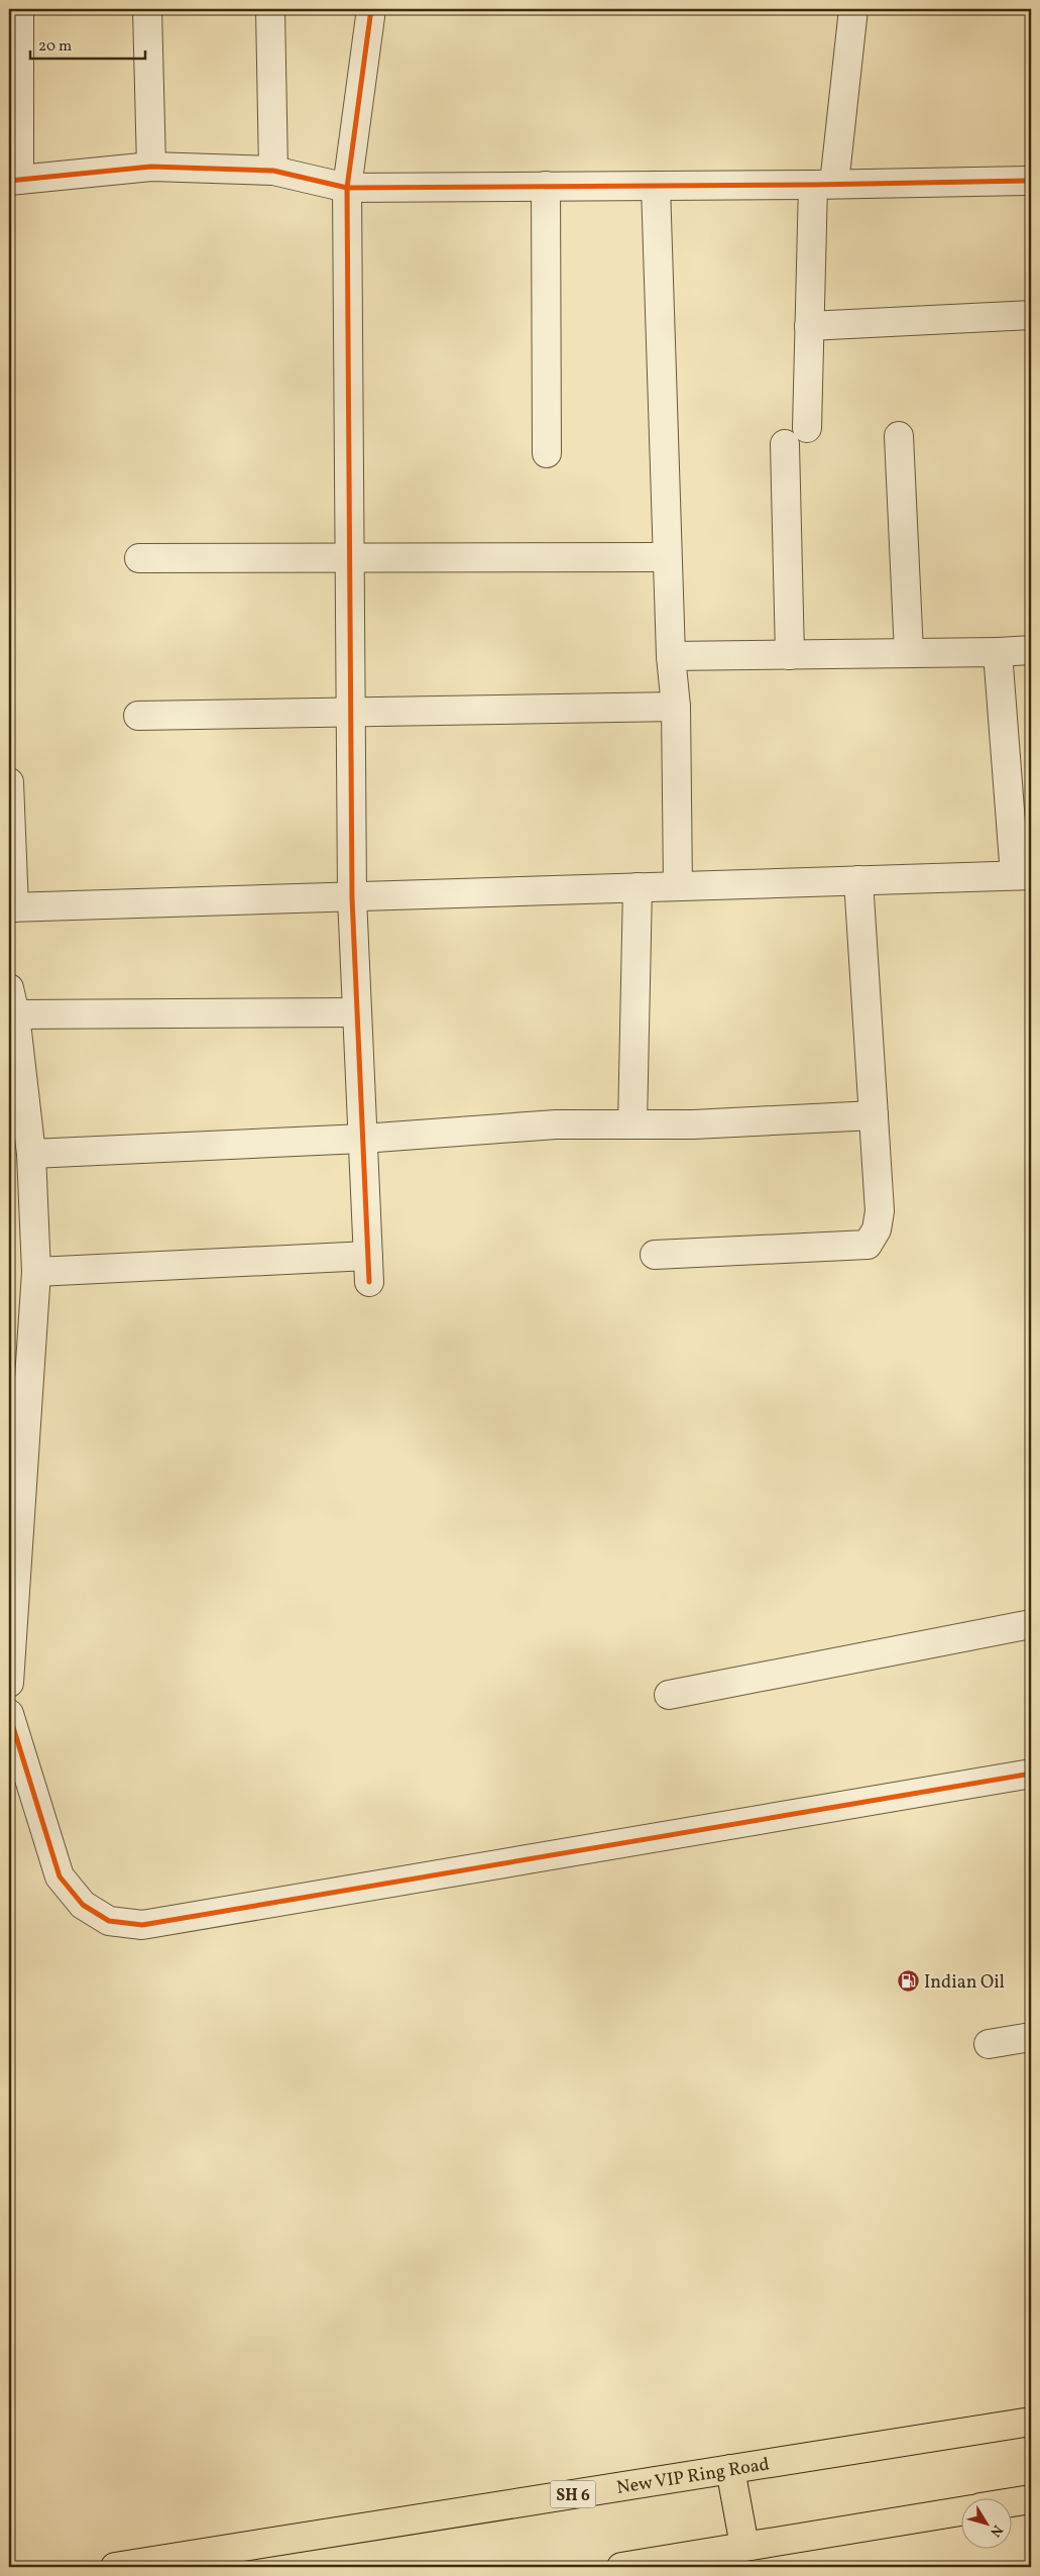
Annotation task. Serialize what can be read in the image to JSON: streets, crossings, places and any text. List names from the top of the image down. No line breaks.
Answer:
{"streets":{"main road":["New VIP Ring Road","SH 6"]},"places":{"fuel station":["Indian Oil"]},"scale_bar":"20 m","north":"bottom right"}
